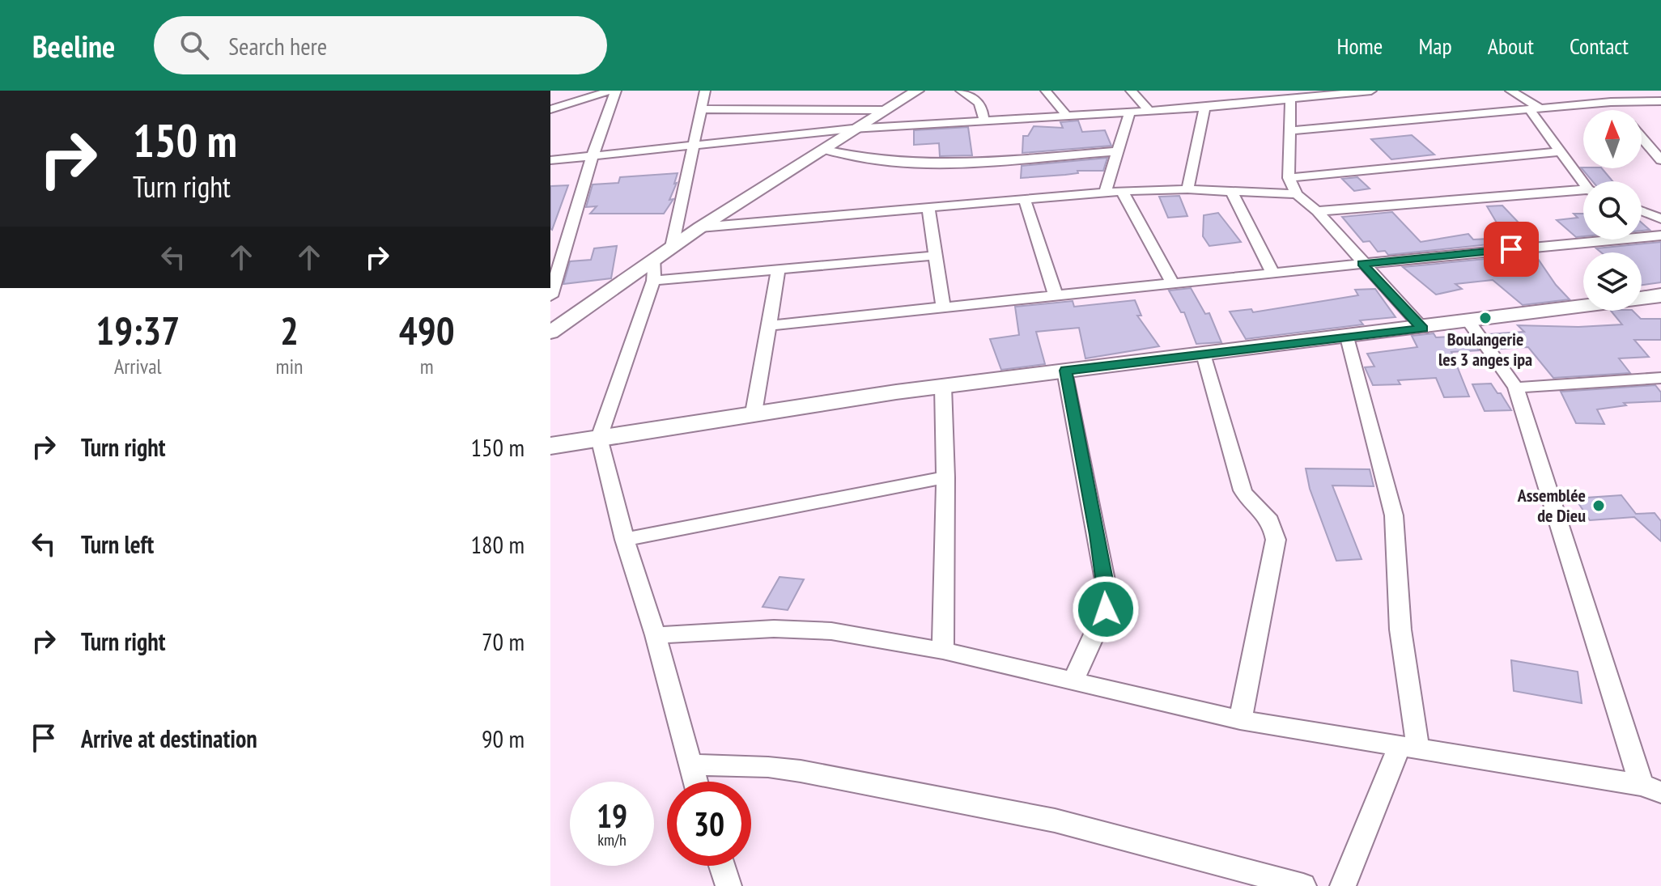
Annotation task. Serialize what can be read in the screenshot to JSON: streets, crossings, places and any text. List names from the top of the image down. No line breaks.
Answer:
{"places":["Boulangerie les 3 anges ipa","Assemblée de Dieu"],"north":"top","page":{"header":"Beeline","search":"Search here","nav":["Home","Map","About","Contact"],"turn":["150 m","Turn right"],"eta":["19:37","Arrival","2","min","490","m"],"list":[{"name":"Turn right","value":"150 m"},{"name":"Turn left","value":"180 m"},{"name":"Turn right","value":"70 m"},{"name":"Arrive at destination","value":"90 m"}],"speed":"19 km/h","limit":"30"}}
